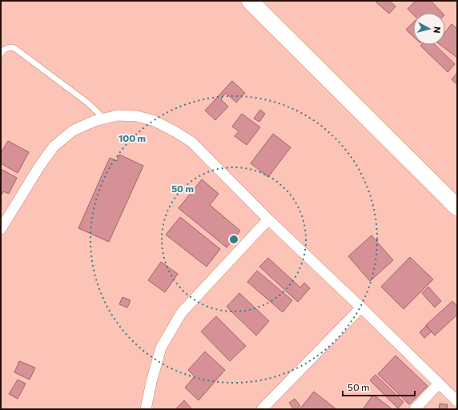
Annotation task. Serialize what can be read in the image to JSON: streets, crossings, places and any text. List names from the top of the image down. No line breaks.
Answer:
{"scale_bar":"50 m","north":"right","rings":["100 m","50 m"]}
